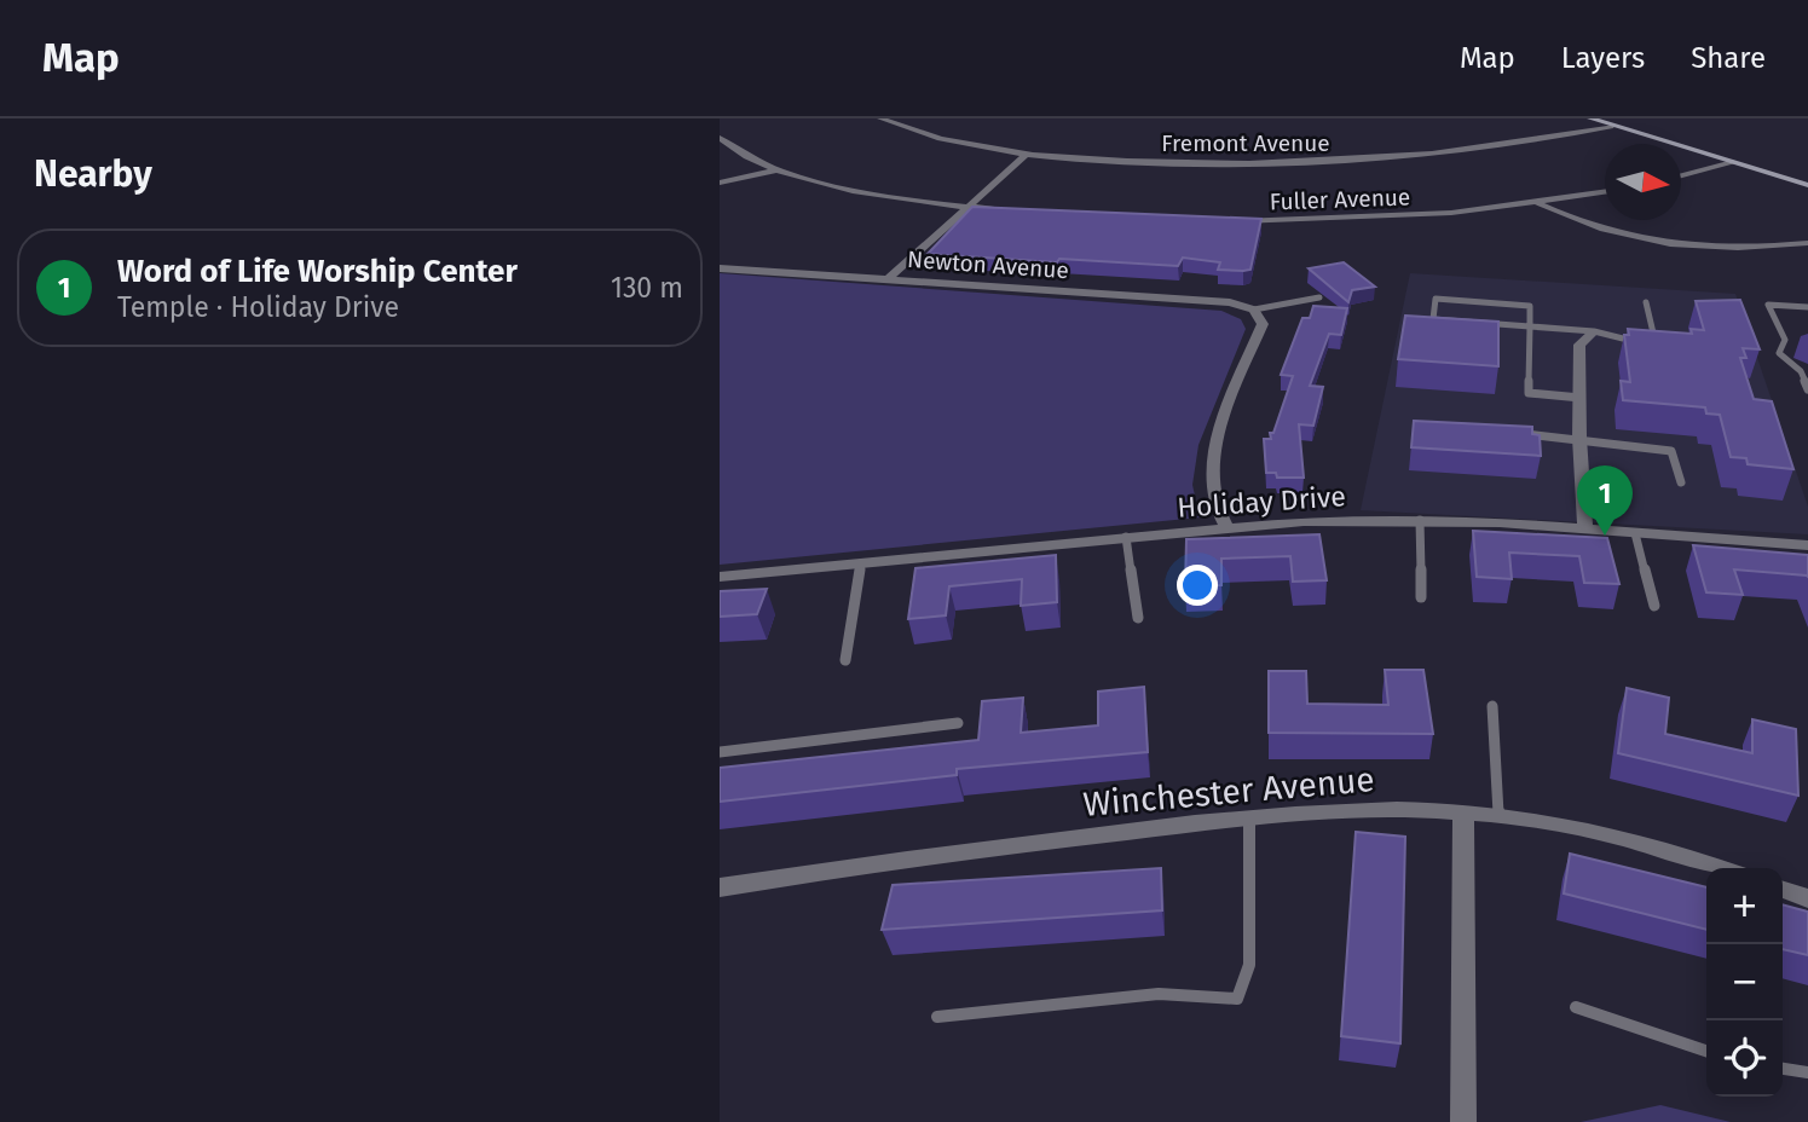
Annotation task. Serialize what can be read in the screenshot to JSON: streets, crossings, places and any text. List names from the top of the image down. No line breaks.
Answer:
{"streets":{"street":["Fremont Avenue","Fuller Avenue","Newton Avenue","Holiday Drive","Winchester Avenue"]},"north":"right","page":{"header":"Map","nav":["Map","Layers","Share"],"heading":"Nearby","list":[{"mark":"1","name":"Word of Life Worship Center","note":"Temple · Holiday Drive","value":"130 m"}],"pins":"1","map_buttons":["+","−"]}}
